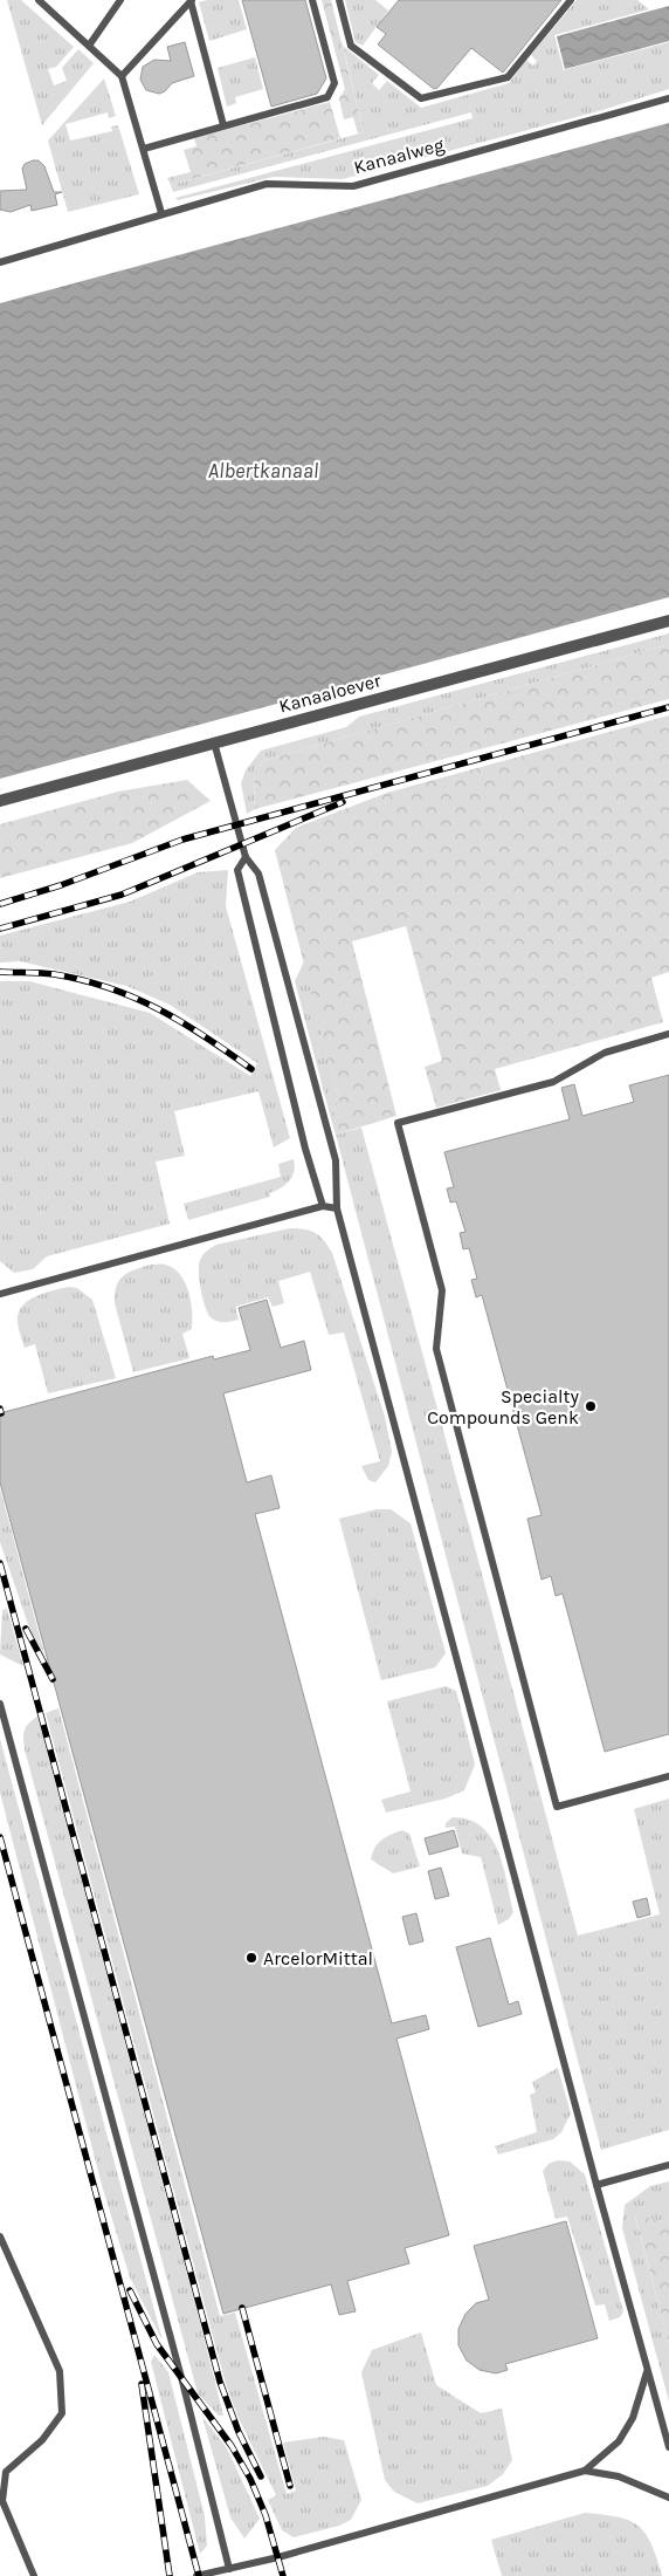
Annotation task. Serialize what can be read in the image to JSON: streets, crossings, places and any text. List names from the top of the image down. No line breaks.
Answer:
{"streets":{"street":["Kanaaloever"],"lane":["Kanaalweg"]},"water":["Albertkanaal"],"places":["Specialty Compounds Genk","ArcelorMittal"]}
